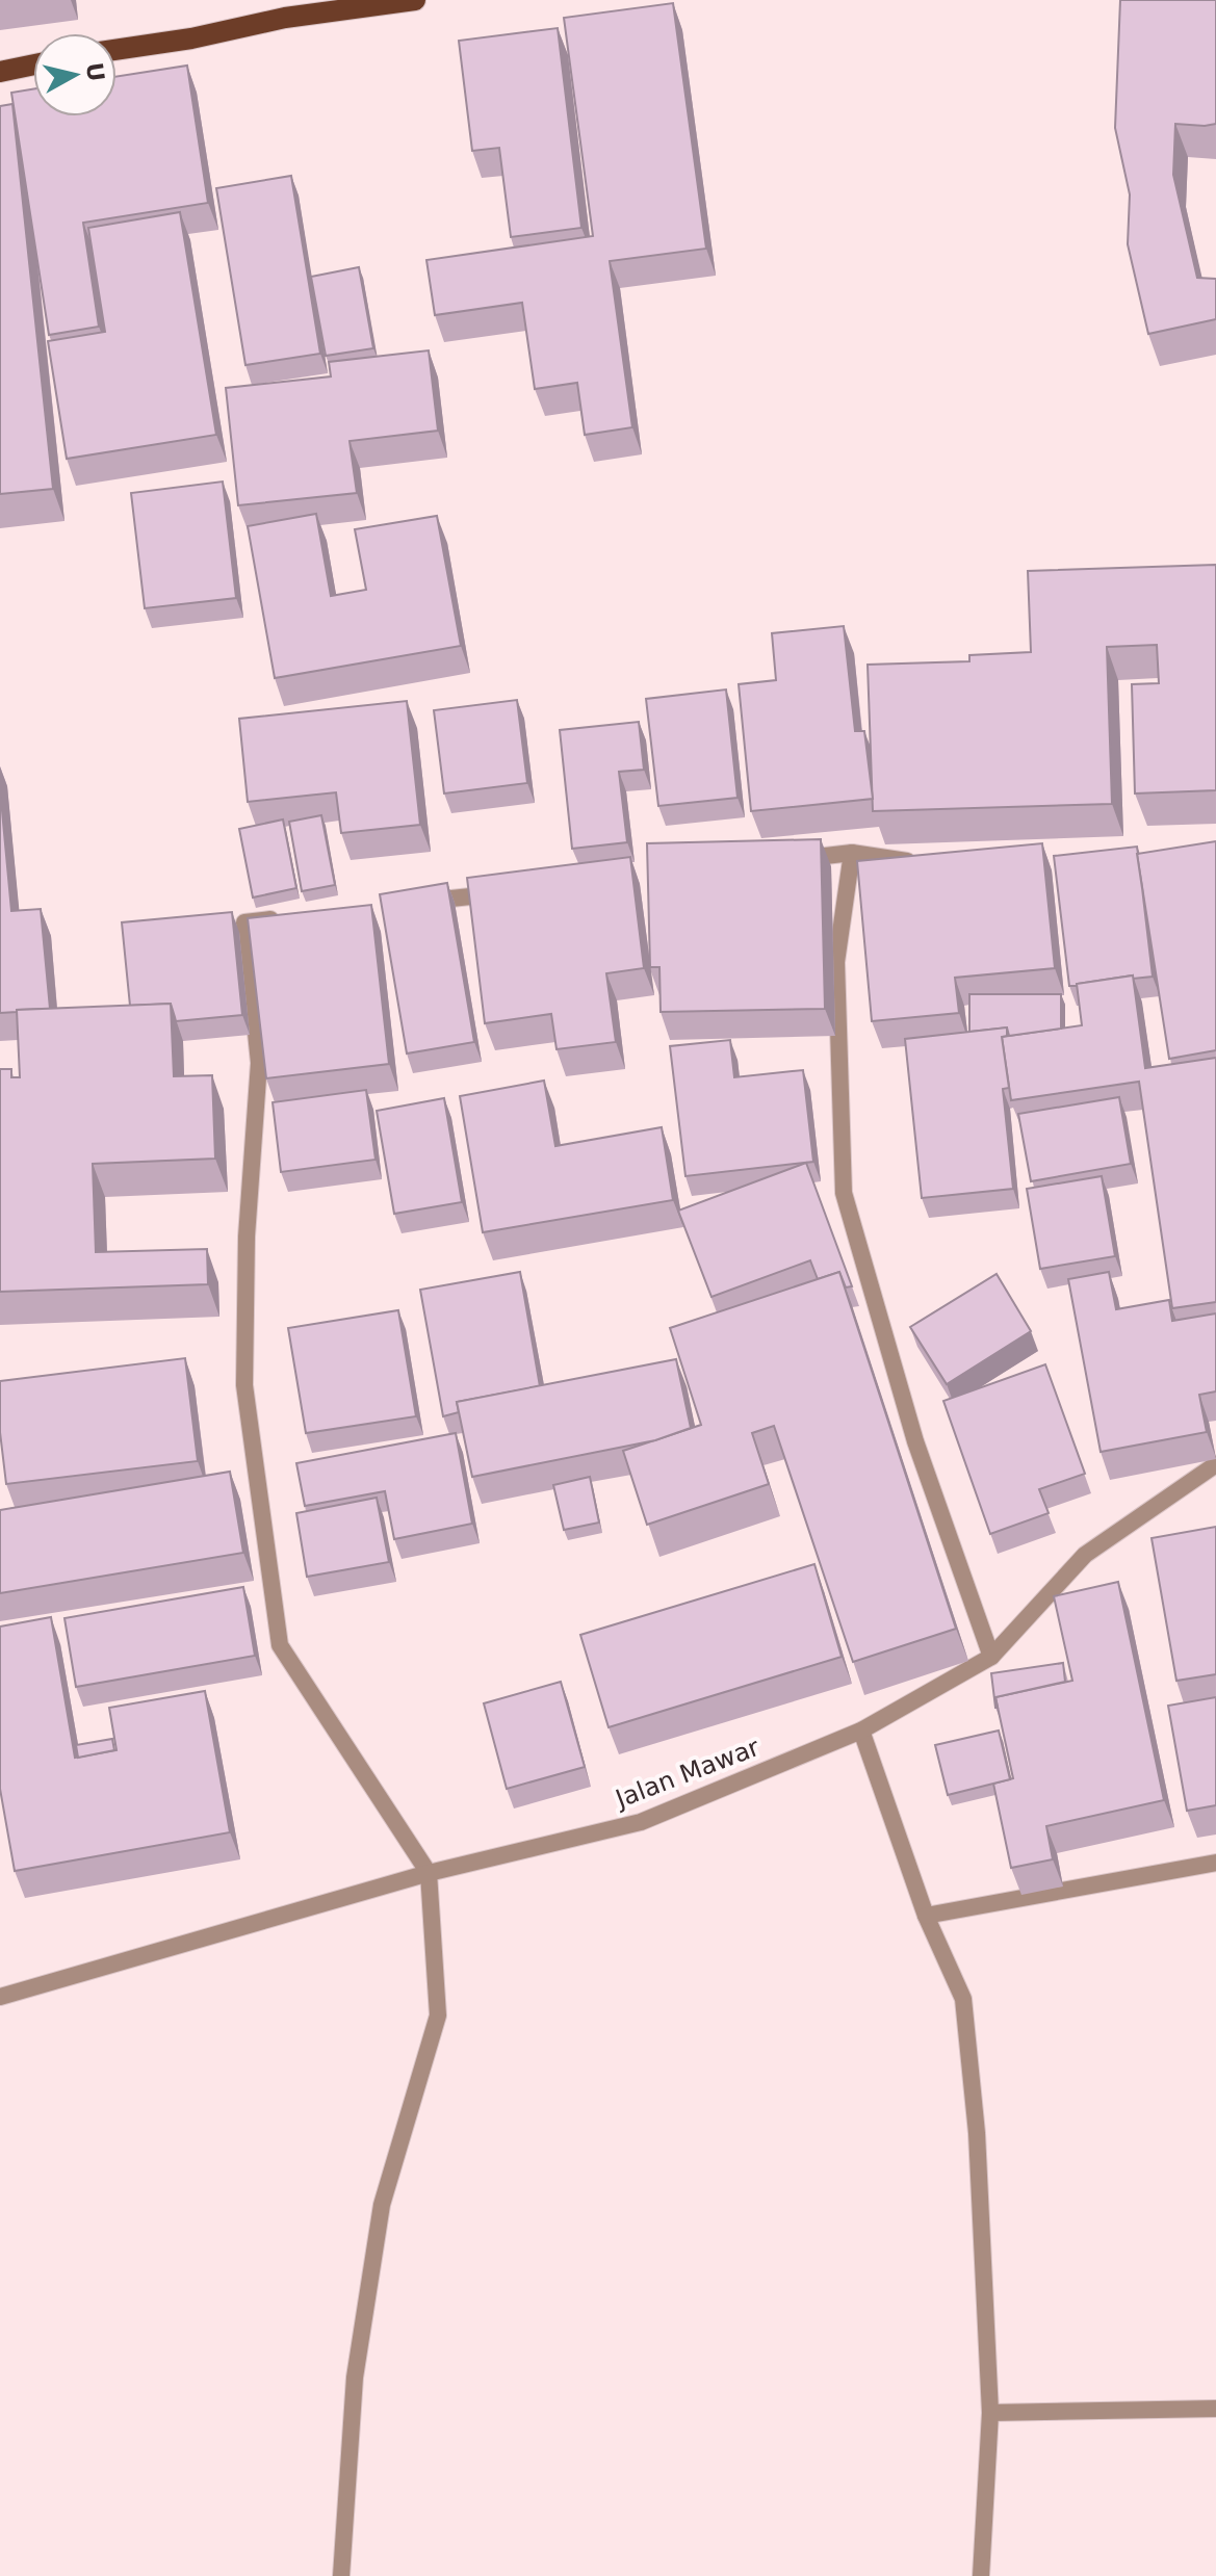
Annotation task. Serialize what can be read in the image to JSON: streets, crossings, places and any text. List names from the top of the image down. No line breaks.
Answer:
{"streets":{"street":["Jalan Mawar"]},"north":"right"}
